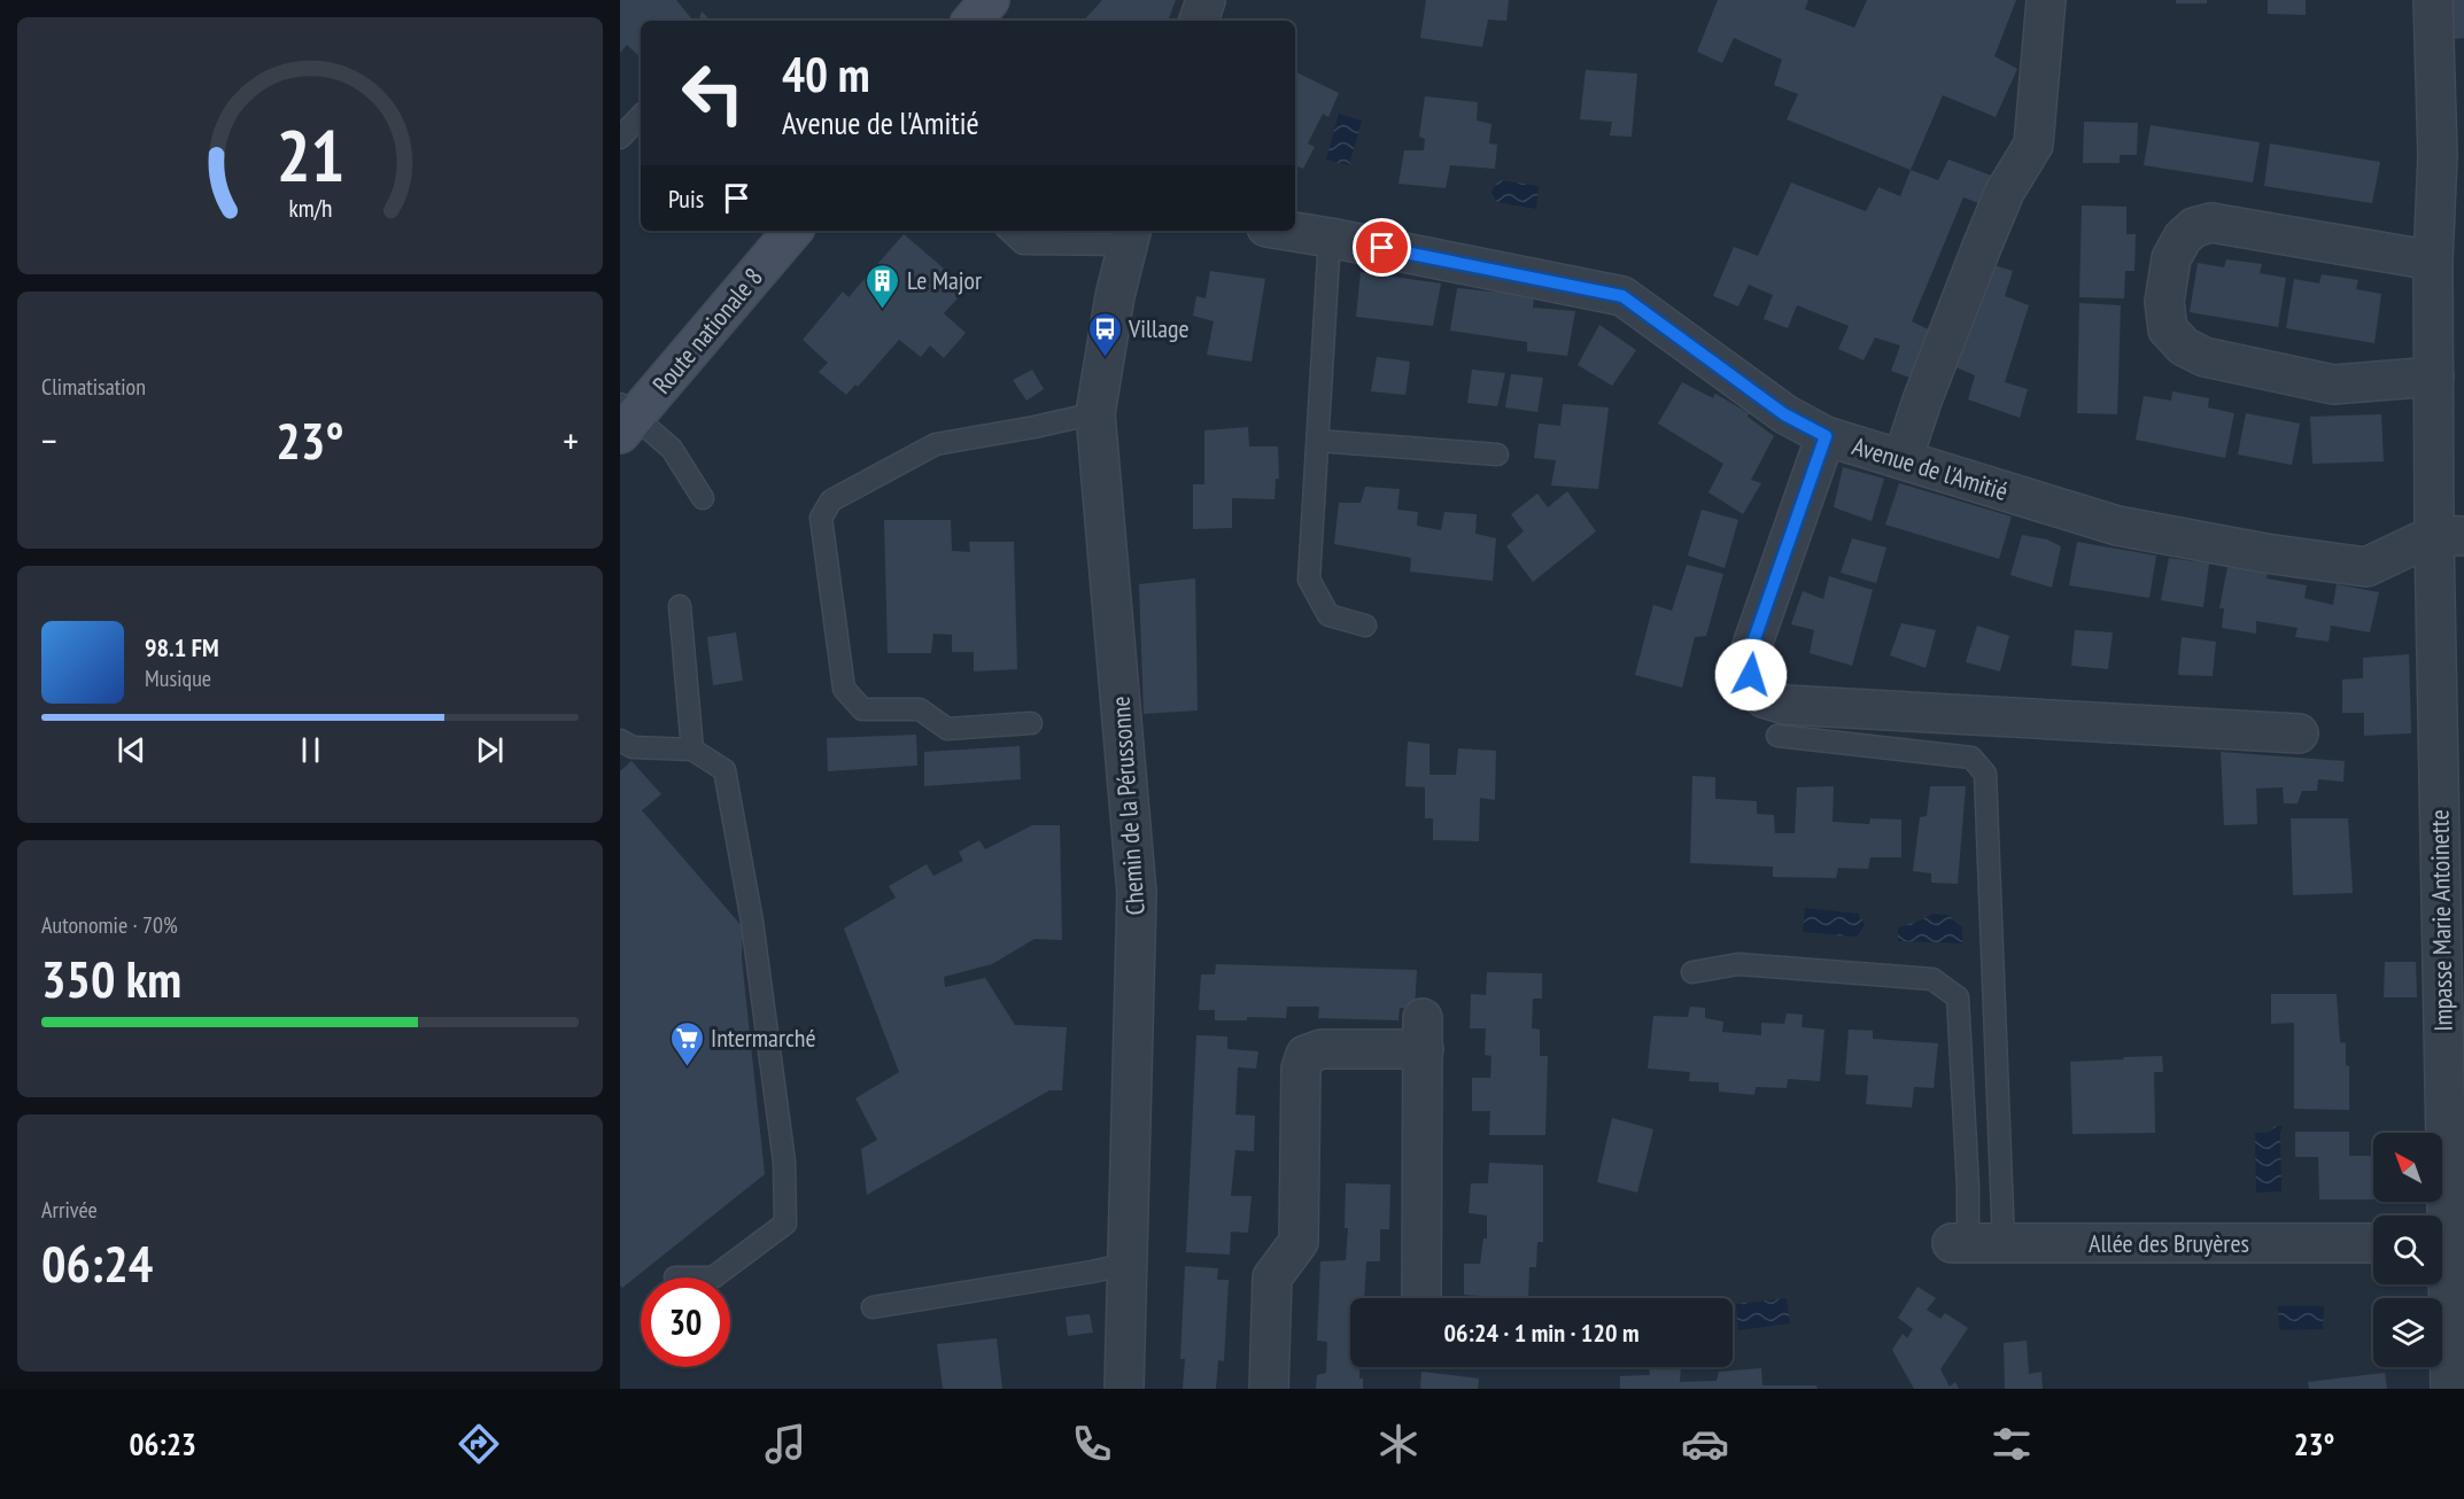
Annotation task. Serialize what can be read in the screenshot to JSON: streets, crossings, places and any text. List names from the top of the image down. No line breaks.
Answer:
{"streets":{"main road":["Route nationale 8"],"street":["Avenue de l'Amitié","Chemin de la Pérussonne","Impasse Marie Antoinette","Allée des Bruyères"]},"crossings":[["Avenue de l'Amitié","Impasse Marie Antoinette"]],"places":{"building":["Le Major"],"bus stop":["Village"],"supermarket":["Intermarché"]},"north":"top left","page":{"turn":["40 m","Avenue de l'Amitié"],"then":"Puis","tile":["Climatisation",["Autonomie · 70%","350 km"],["Arrivée","06:24"]],"heat":["−","23°","+"],"song":["98.1 FM","Musique"],"limit":"30","trip":"06:24 · 1 min · 120 m","tabs":["06:23","23°"],"gauge":["21","km/h"]}}
